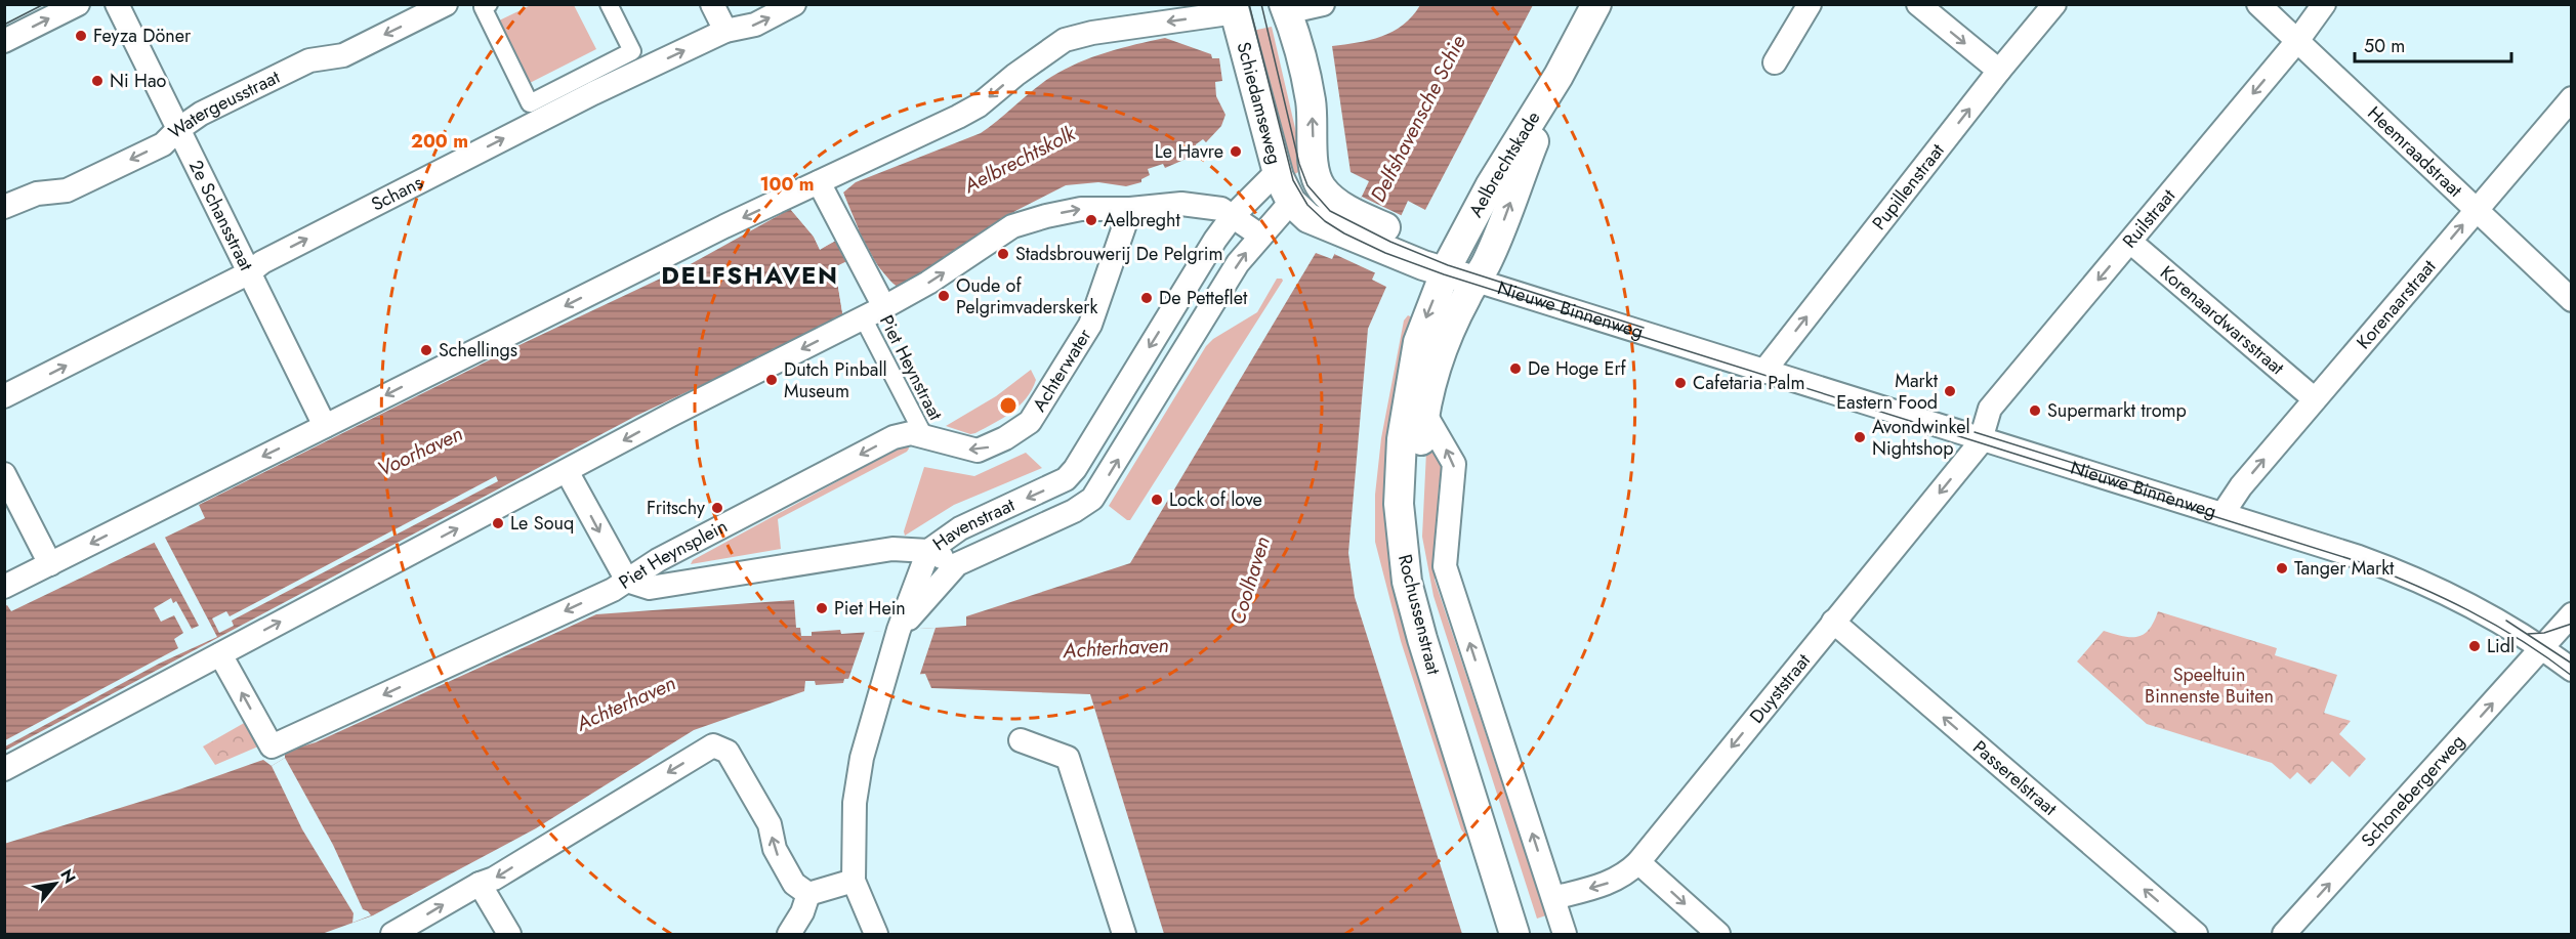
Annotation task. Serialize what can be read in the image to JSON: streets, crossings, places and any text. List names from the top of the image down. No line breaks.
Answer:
{"streets":{"street":["Schiedamseweg","Watergeusstraat","Heemraadstraat","Aelbrechtskade","Pupillenstraat","Schans","2e Schansstraat","Ruilstraat","Korenaarstraat","Nieuwe Binnenweg","Korenaardwarsstraat","Piet Heynstraat","Achterwater","Havenstraat","Piet Heynsplein","Rochussenstraat","Duyststraat","Passerelstraat","Schonebergerweg"]},"crossings":[["Schiedamseweg","Aelbrechtskade"],["Schiedamseweg","Nieuwe Binnenweg"],["Schiedamseweg","Havenstraat"],["Schiedamseweg","Rochussenstraat"],["Watergeusstraat","2e Schansstraat"],["Heemraadstraat","Ruilstraat"],["Heemraadstraat","Korenaarstraat"],["Aelbrechtskade","Nieuwe Binnenweg"],["Aelbrechtskade","Rochussenstraat"],["Pupillenstraat","Nieuwe Binnenweg"],["Schans","2e Schansstraat"],["Ruilstraat","Nieuwe Binnenweg"],["Ruilstraat","Korenaardwarsstraat"],["Ruilstraat","Duyststraat"],["Korenaarstraat","Nieuwe Binnenweg"],["Korenaarstraat","Korenaardwarsstraat"],["Nieuwe Binnenweg","Rochussenstraat"],["Nieuwe Binnenweg","Duyststraat"],["Nieuwe Binnenweg","Schonebergerweg"],["Piet Heynstraat","Achterwater"],["Piet Heynstraat","Piet Heynsplein"],["Achterwater","Piet Heynsplein"],["Havenstraat","Piet Heynsplein"],["Rochussenstraat","Duyststraat"],["Duyststraat","Passerelstraat"]],"one_way":["Watergeusstraat","Pupillenstraat","Ruilstraat","Korenaarstraat","Achterwater","Duyststraat","Passerelstraat","Schonebergerweg"],"districts":["DELFSHAVEN"],"water":["Delfshavensche Schie","Aelbrechtskolk","Voorhaven","Coolhaven","Achterhaven"],"parks":["Speeltuin Binnenste Buiten"],"places":["Feyza Döner","Ni Hao","Le Havre","Aelbreght","Stadsbrouwerij De Pelgrim","Oude of Pelgrimvaderskerk","De Petteflet","Schellings","De Hoge Erf","Dutch Pinball Museum","Cafetaria Palm","Markt Eastern Food","Supermarkt tromp","Avondwinkel Nightshop","Lock of love","Fritschy","Le Souq","Tanger Markt","Piet Hein","Lidl"],"scale_bar":"50 m","north":"top right","rings":["200 m","100 m"]}
